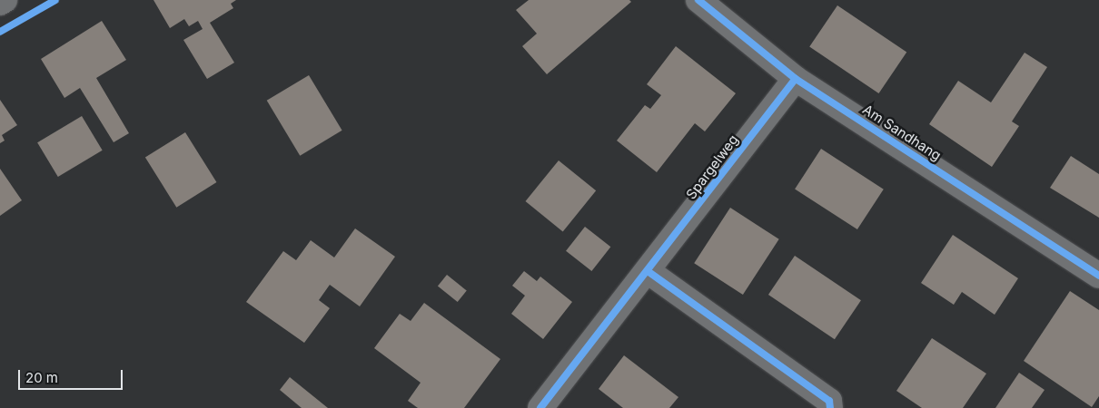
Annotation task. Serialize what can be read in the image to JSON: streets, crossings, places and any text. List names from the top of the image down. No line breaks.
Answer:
{"streets":{"street":["Am Sandhang","Spargelweg"]},"crossings":[["Am Sandhang","Spargelweg"]],"scale_bar":"20 m"}
